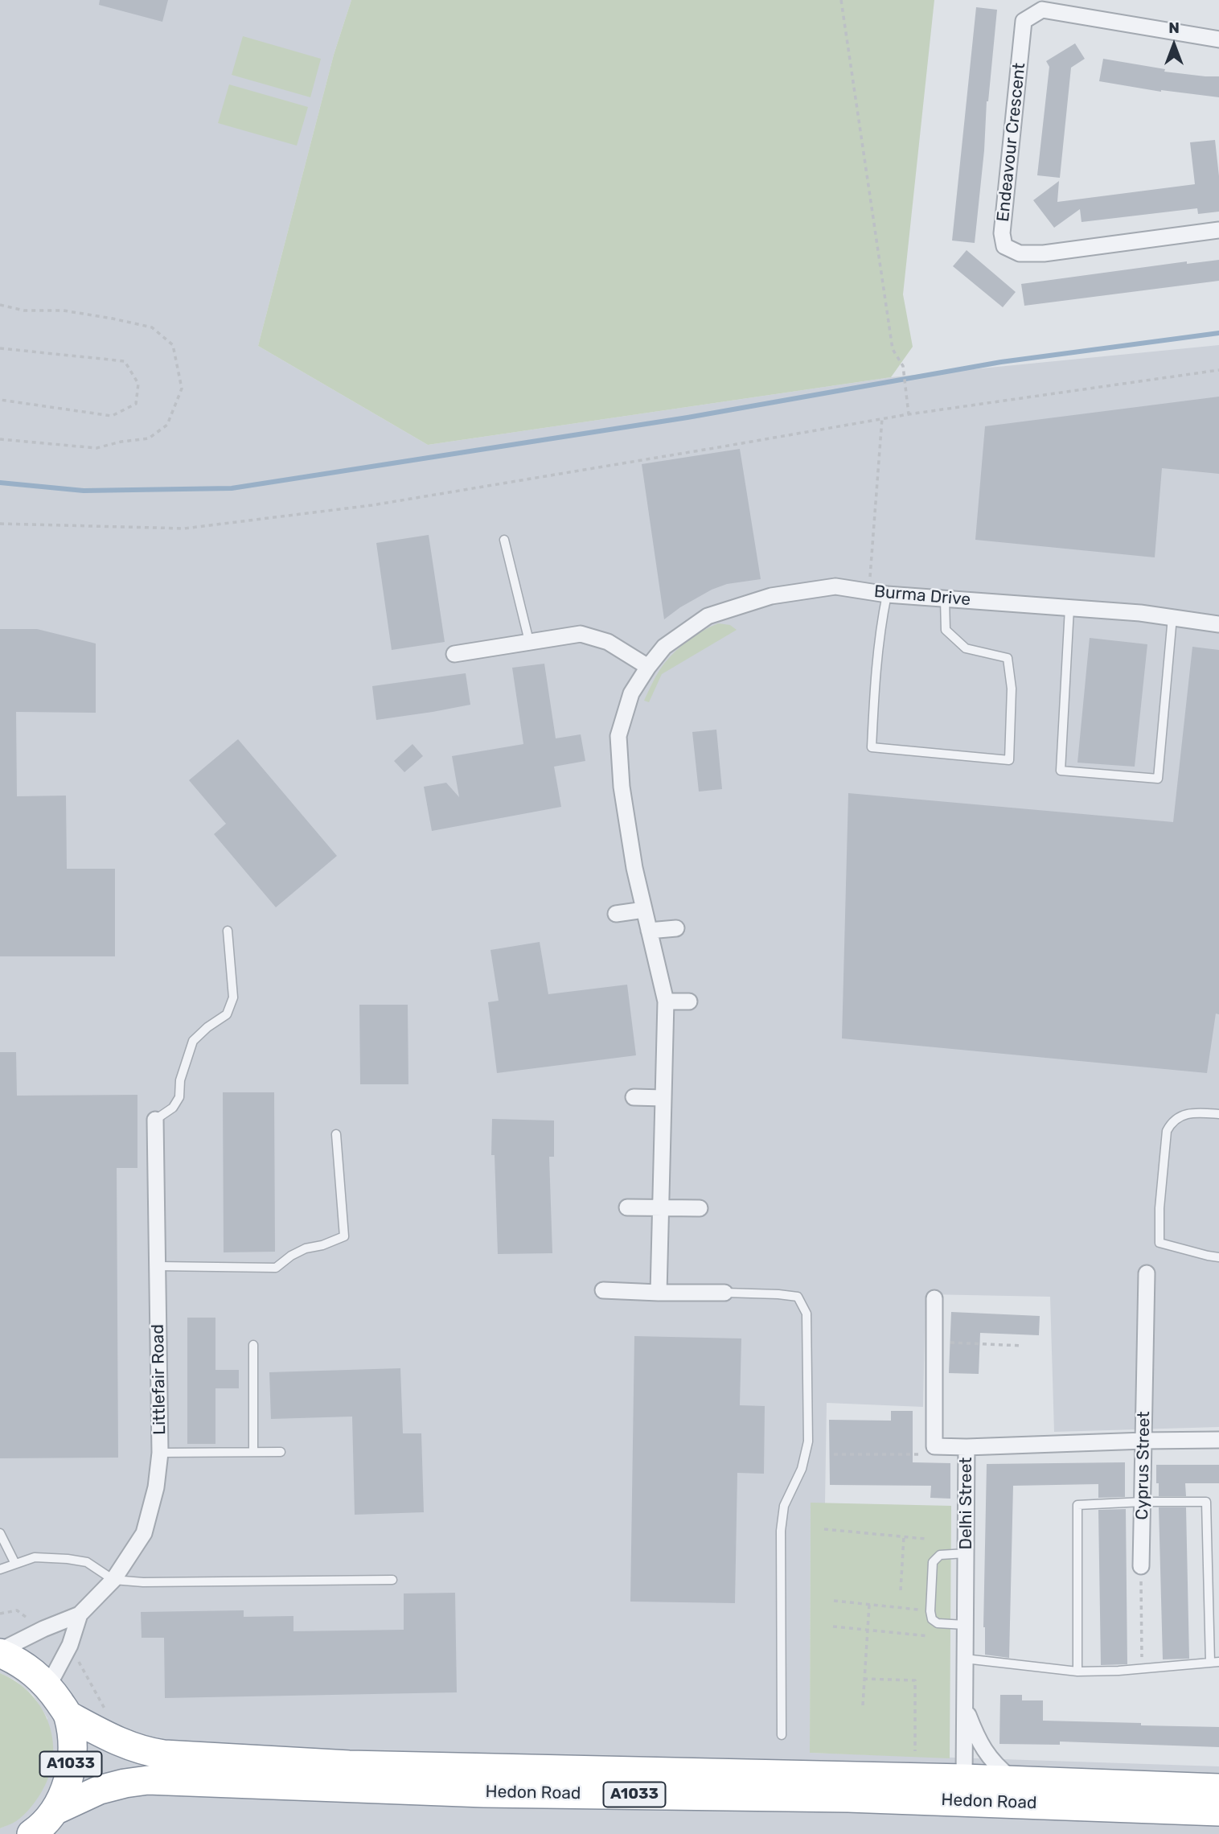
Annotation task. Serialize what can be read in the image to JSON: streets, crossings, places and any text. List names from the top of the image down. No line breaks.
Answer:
{"streets":{"highway":["A1033","Hedon Road"],"street":["Endeavour Crescent","Burma Drive","Littlefair Road","Cyprus Street","Delhi Street"]},"crossings":[["Littlefair Road","A1033"],["Delhi Street","Hedon Road"],["A1033","Hedon Road"]],"north":"top"}
